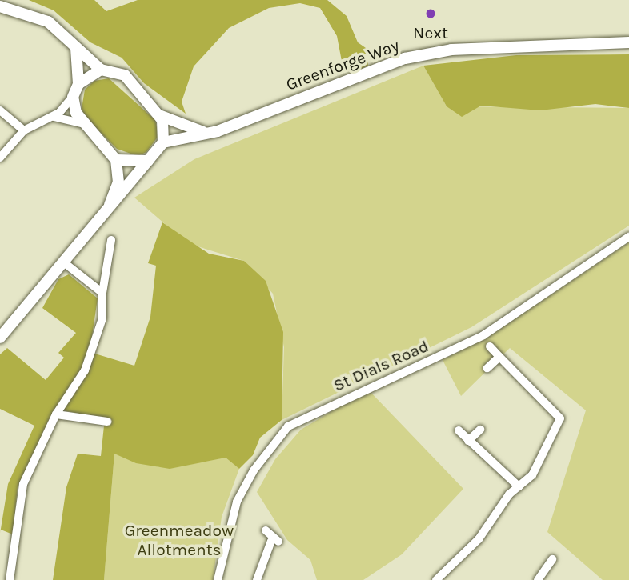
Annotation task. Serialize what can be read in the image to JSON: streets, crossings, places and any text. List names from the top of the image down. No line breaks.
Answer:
{"streets":{"street":["Greenforge Way","St Dials Road"]},"parks":["Greenmeadow Allotments"],"places":["Next"]}
